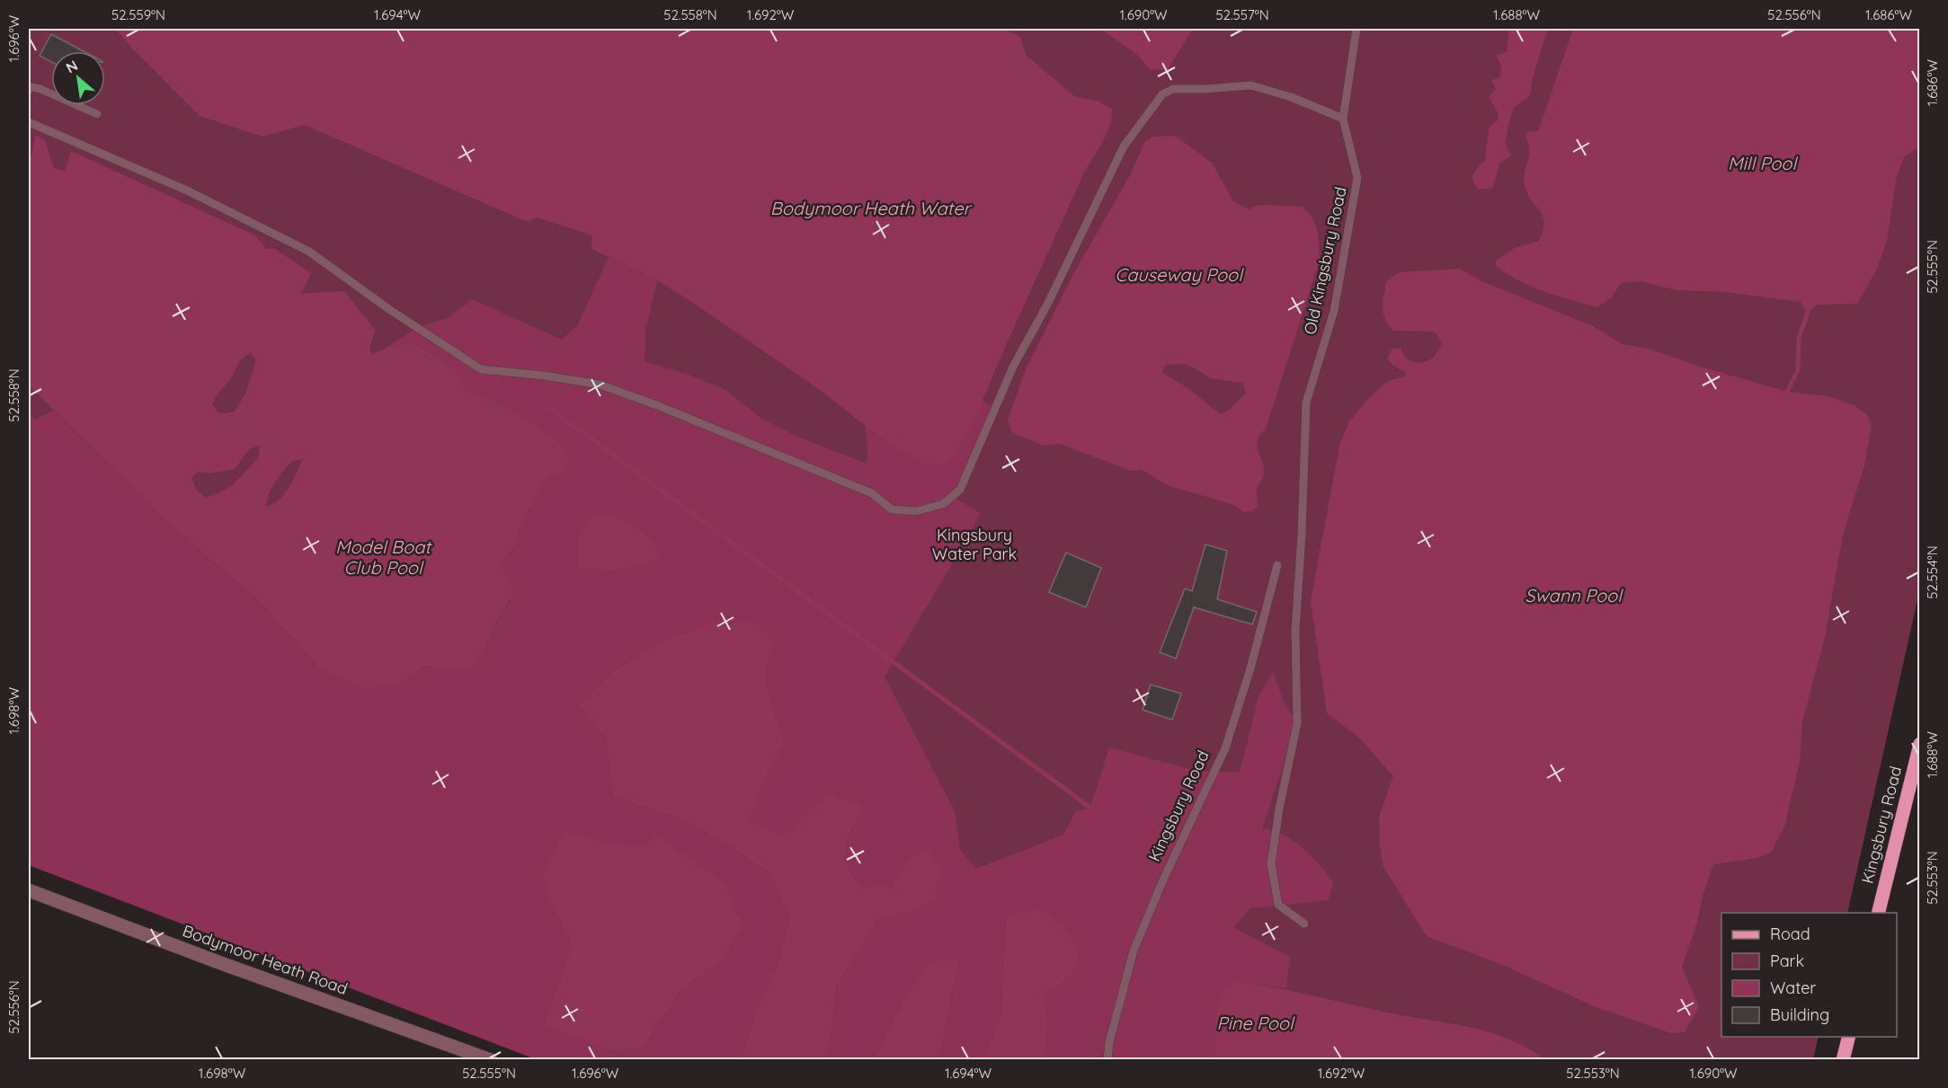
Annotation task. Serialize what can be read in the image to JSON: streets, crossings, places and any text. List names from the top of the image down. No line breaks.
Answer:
{"streets":{"main road":["Kingsbury Road"],"street":["Bodymoor Heath Road"],"lane":["Old Kingsbury Road"]},"water":["Mill Pool","Bodymoor Heath Water","Causeway Pool","Model Boat Club Pool","Swann Pool","Pine Pool"],"parks":["Kingsbury Water Park"],"legend":["Road","Park","Water","Building"],"north":"top left","coordinates":["52.559°N","1.694°W","52.558°N","1.692°W","1.690°W","52.557°N","1.688°W","52.556°N","1.686°W","1.696°W","52.555°N","52.554°N","1.698°W","52.553°N"]}
